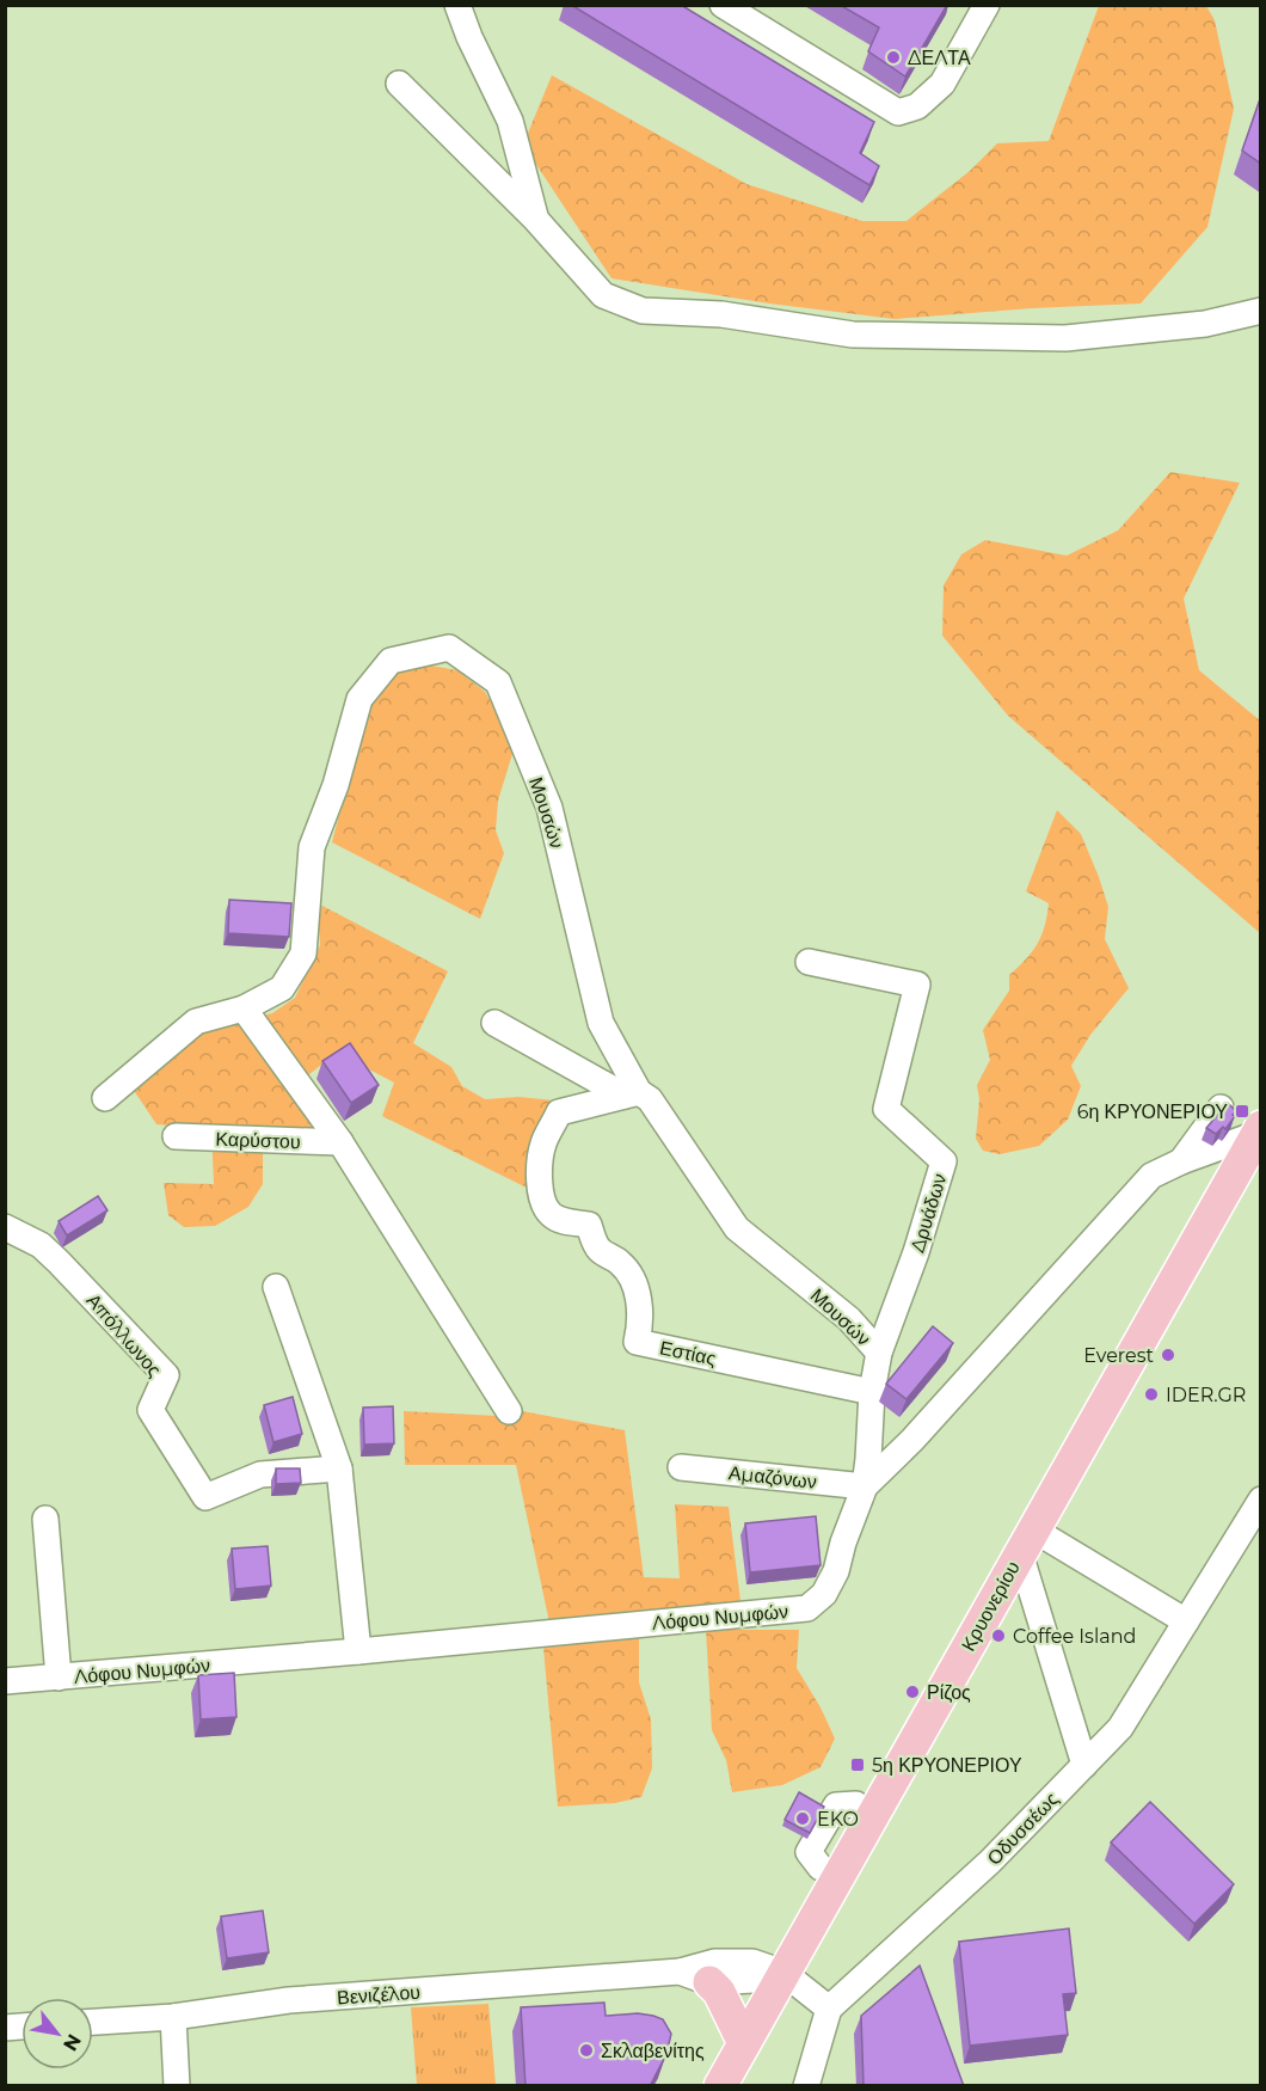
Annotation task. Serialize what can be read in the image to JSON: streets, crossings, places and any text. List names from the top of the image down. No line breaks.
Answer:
{"streets":{"main road":["Κρυονερίου"],"street":["Μουσών","Καρύστου","Δρυάδων","Απόλλωνος","Εστίας","Αμαζόνων","Λόφου Νυμφών","Οδυσσέως","Βενιζέλου"]},"crossings":[["Μουσών","Δρυάδων"],["Μουσών","Εστίας"],["Δρυάδων","Εστίας"],["Δρυάδων","Αμαζόνων"],["Δρυάδων","Λόφου Νυμφών"],["Αμαζόνων","Λόφου Νυμφών"],["Κρυονερίου","Λόφου Νυμφών"],["Κρυονερίου","Βενιζέλου"]],"places":{"other":["ΔΕΛΤΑ","Everest","IDER.GR","Coffee Island","Ρίζος","EKO","Σκλαβενίτης"],"transit":["6η ΚΡΥΟΝΕΡΙΟΥ","5η ΚΡΥΟΝΕΡΙΟΥ"]},"north":"bottom right"}
